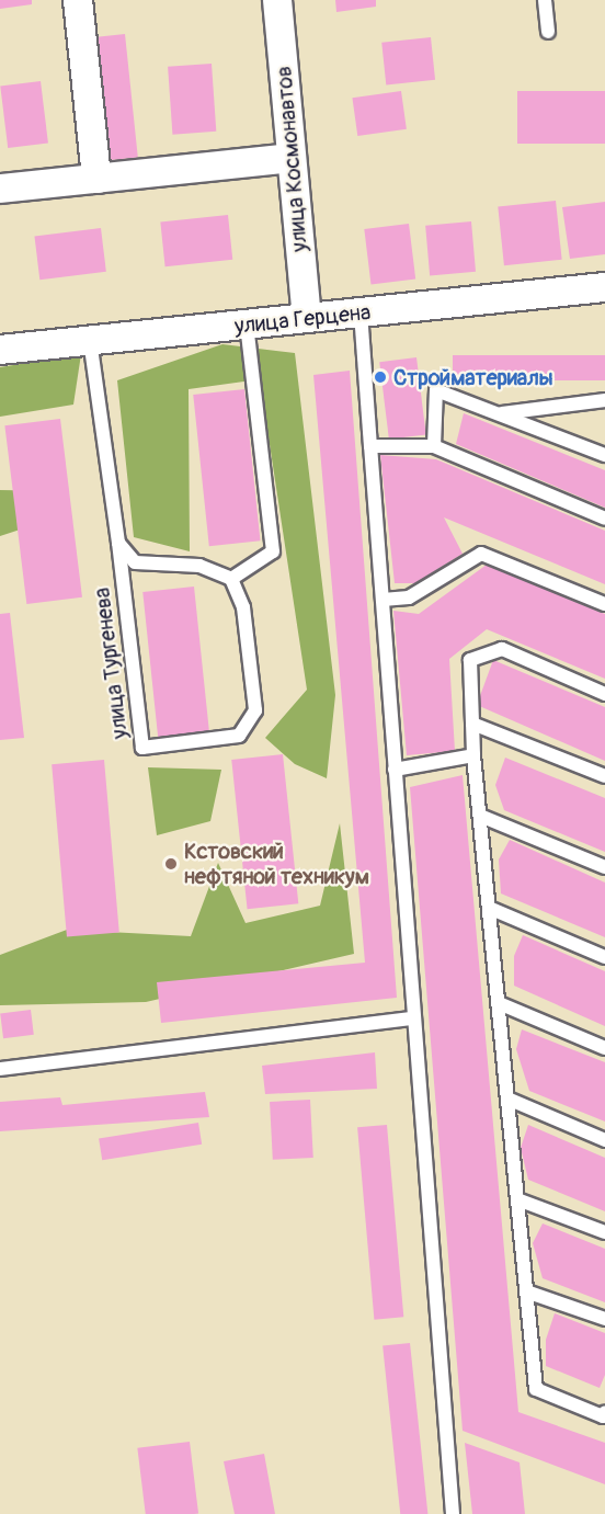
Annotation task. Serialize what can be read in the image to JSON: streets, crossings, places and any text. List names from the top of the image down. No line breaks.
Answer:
{"streets":{"street":["улица Космонавтов","улица Герцена"],"lane":["улица Тургенева"]},"crossings":[["улица Космонавтов","улица Герцена"],["улица Герцена","улица Тургенева"]],"places":["Стройматериалы","Кстовский нефтяной техникум"]}
